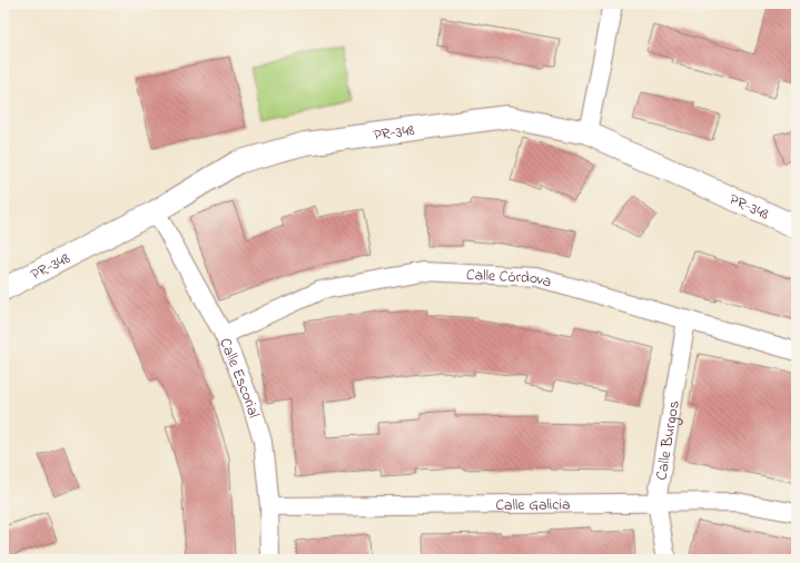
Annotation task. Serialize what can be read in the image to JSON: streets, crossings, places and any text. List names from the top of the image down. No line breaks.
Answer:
{"streets":{"street":["PR-348","Calle Córdova","Calle Escorial","Calle Burgos","Calle Galicia"]},"crossings":[["PR-348","Calle Escorial"],["Calle Córdova","Calle Escorial"],["Calle Córdova","Calle Burgos"],["Calle Escorial","Calle Galicia"],["Calle Burgos","Calle Galicia"]]}
